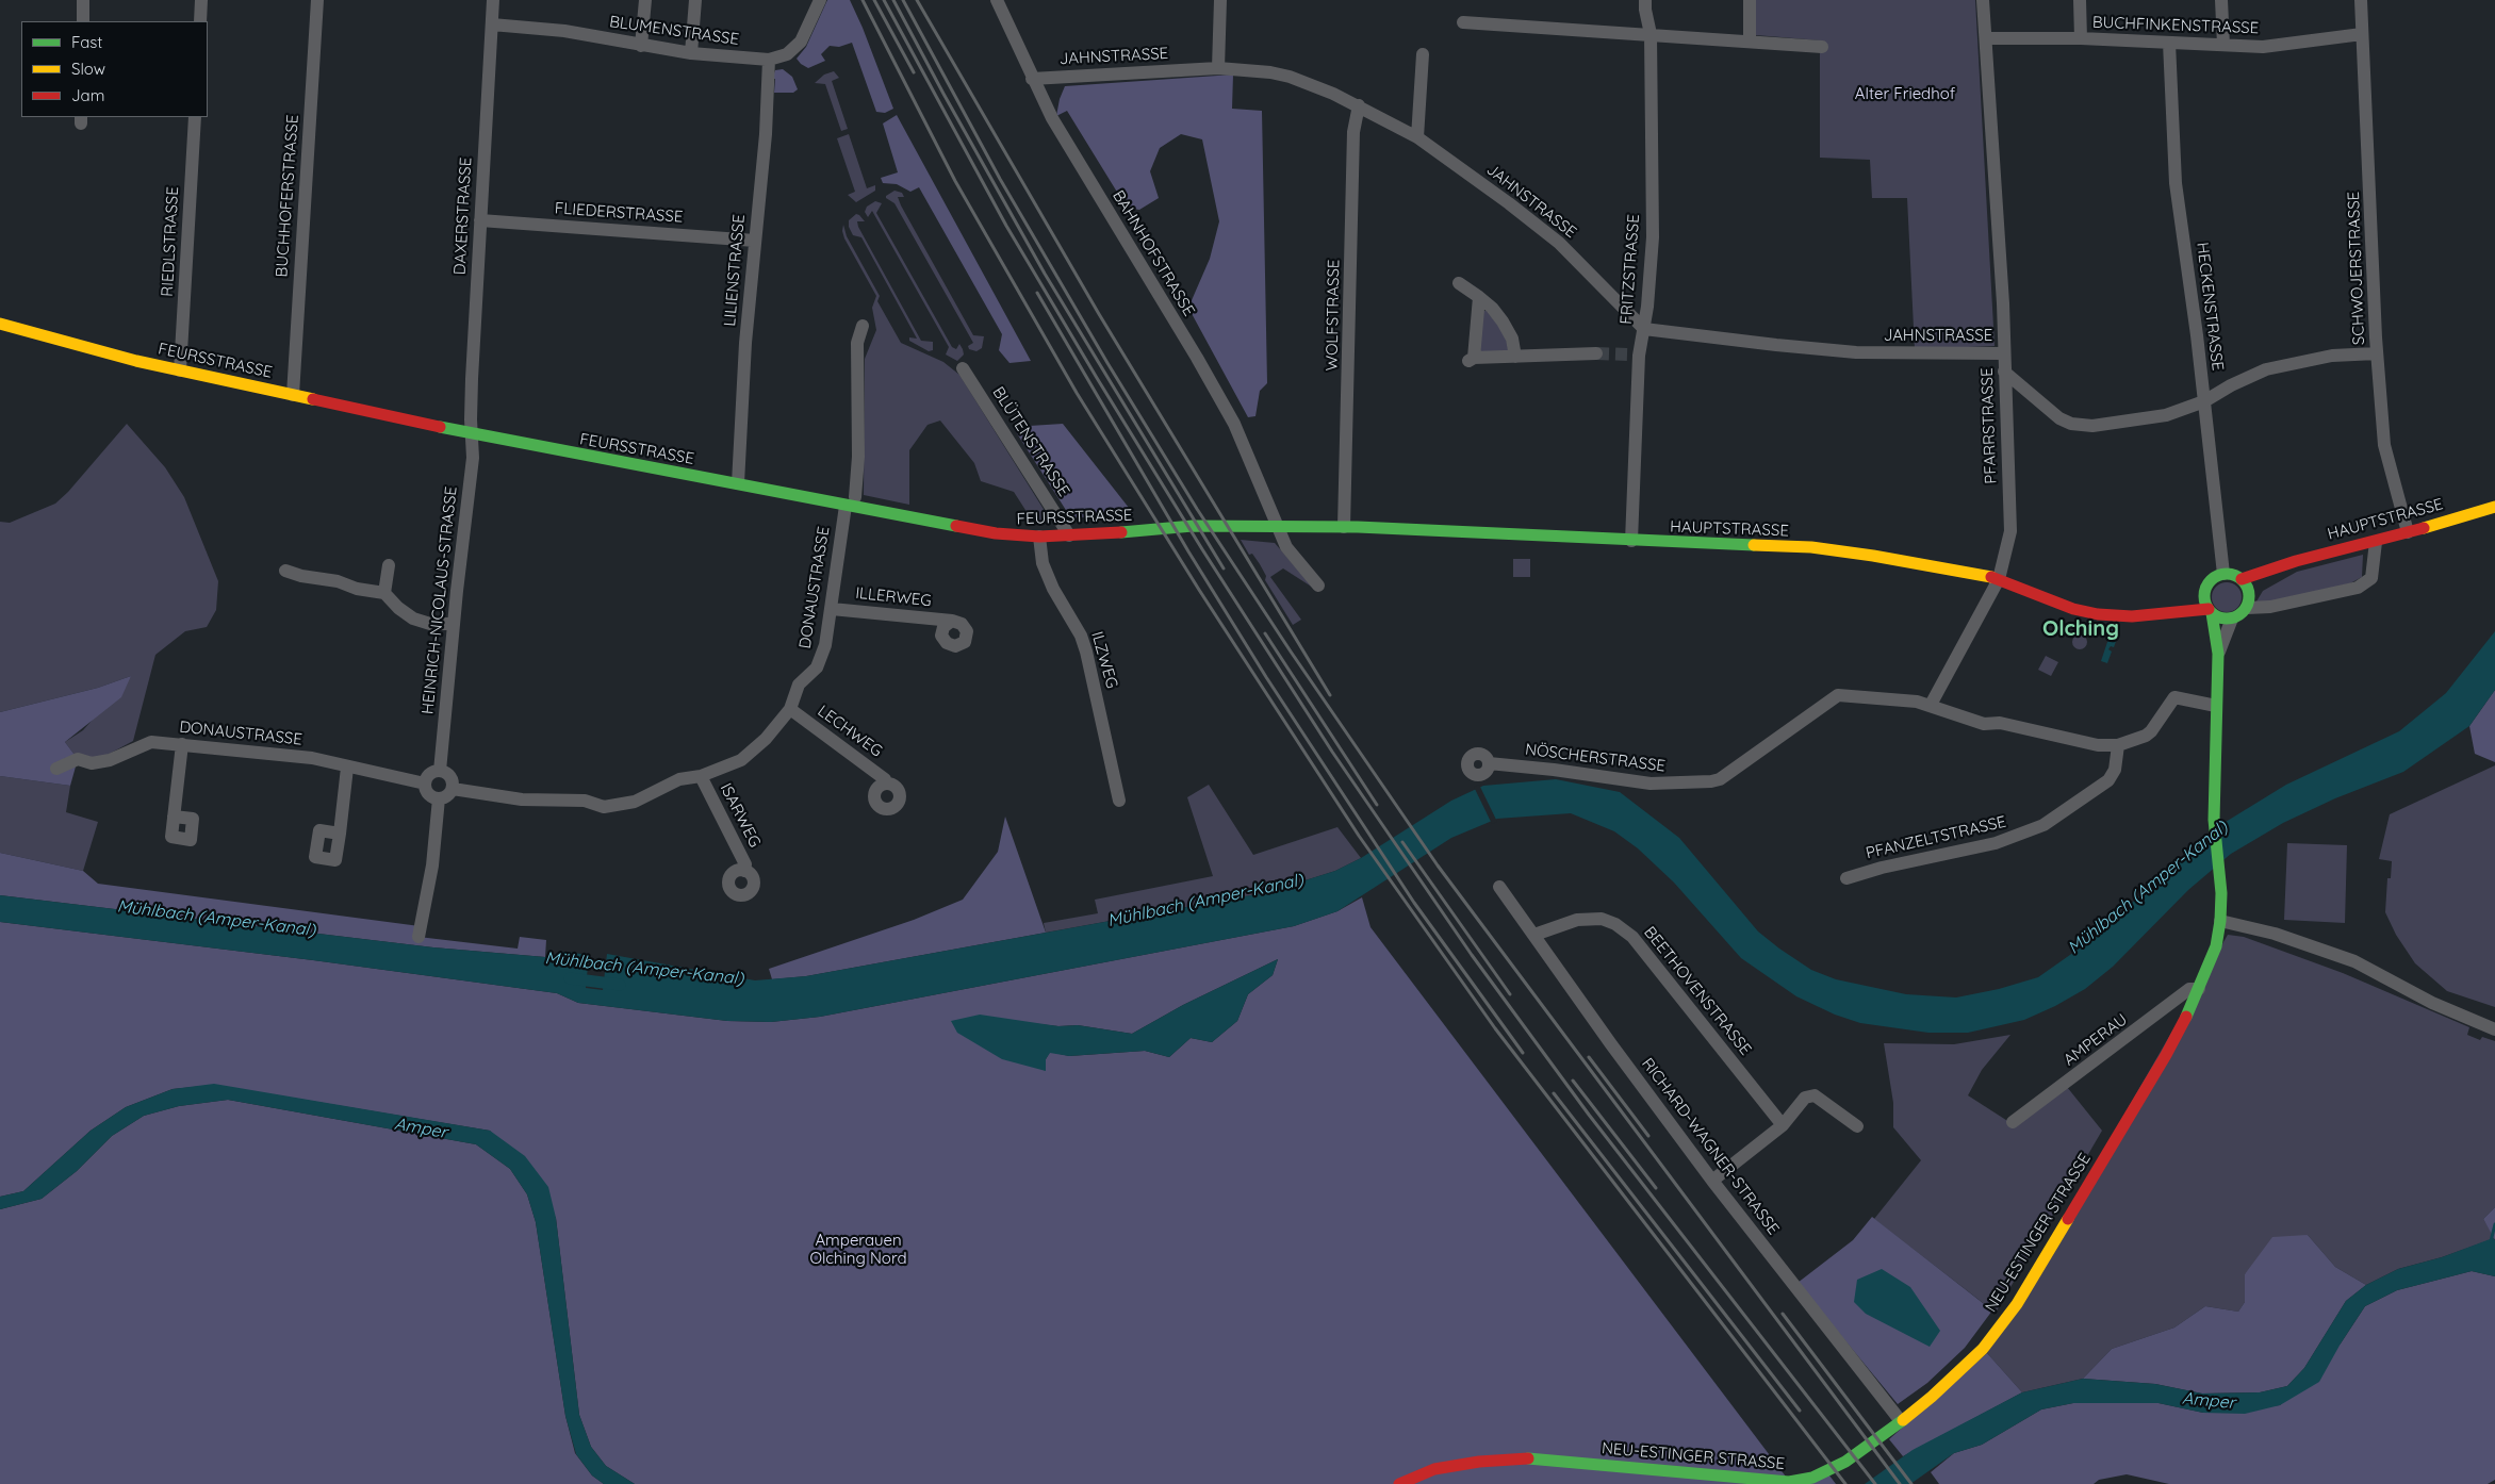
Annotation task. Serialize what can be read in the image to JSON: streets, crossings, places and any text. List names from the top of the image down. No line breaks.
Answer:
{"streets":{"street":["BUCHFINKENSTRASSE","BLUMENSTRASSE","JAHNSTRASSE","BUCHHOFERSTRASSE","FLIEDERSTRASSE","DAXERSTRASSE","RIEDLSTRASSE","BAHNHOFSTRASSE","SCHWOJERSTRASSE","FRITZSTRASSE","LILIENSTRASSE","HECKENSTRASSE","WOLFSTRASSE","FEURSSTRASSE","PFARRSTRASSE","BLÜTENSTRASSE","HAUPTSTRASSE","DONAUSTRASSE","ILLERWEG","HEINRICH-NICOLAUS-STRASSE","ILZWEG","LECHWEG","NÖSCHERSTRASSE","ISARWEG","PFANZELTSTRASSE","BEETHOVENSTRASSE","AMPERAU","RICHARD-WAGNER-STRASSE","NEU-ESTINGER STRASSE"]},"crossings":[["BUCHFINKENSTRASSE","SCHWOJERSTRASSE"],["BUCHFINKENSTRASSE","HECKENSTRASSE"],["BUCHFINKENSTRASSE","PFARRSTRASSE"],["BLUMENSTRASSE","DAXERSTRASSE"],["BLUMENSTRASSE","LILIENSTRASSE"],["JAHNSTRASSE","BAHNHOFSTRASSE"],["JAHNSTRASSE","FRITZSTRASSE"],["JAHNSTRASSE","WOLFSTRASSE"],["JAHNSTRASSE","PFARRSTRASSE"],["BUCHHOFERSTRASSE","FEURSSTRASSE"],["FLIEDERSTRASSE","DAXERSTRASSE"],["FLIEDERSTRASSE","LILIENSTRASSE"],["DAXERSTRASSE","FEURSSTRASSE"],["DAXERSTRASSE","HEINRICH-NICOLAUS-STRASSE"],["RIEDLSTRASSE","FEURSSTRASSE"],["BAHNHOFSTRASSE","FEURSSTRASSE"],["BAHNHOFSTRASSE","HAUPTSTRASSE"],["SCHWOJERSTRASSE","HAUPTSTRASSE"],["FRITZSTRASSE","HAUPTSTRASSE"],["LILIENSTRASSE","FEURSSTRASSE"],["HECKENSTRASSE","HAUPTSTRASSE"],["HECKENSTRASSE","NEU-ESTINGER STRASSE"],["WOLFSTRASSE","HAUPTSTRASSE"],["FEURSSTRASSE","BLÜTENSTRASSE"],["FEURSSTRASSE","HAUPTSTRASSE"],["FEURSSTRASSE","DONAUSTRASSE"],["FEURSSTRASSE","HEINRICH-NICOLAUS-STRASSE"],["FEURSSTRASSE","ILZWEG"],["PFARRSTRASSE","HAUPTSTRASSE"],["PFARRSTRASSE","NÖSCHERSTRASSE"],["HAUPTSTRASSE","NEU-ESTINGER STRASSE"],["DONAUSTRASSE","ILLERWEG"],["DONAUSTRASSE","HEINRICH-NICOLAUS-STRASSE"],["DONAUSTRASSE","LECHWEG"],["DONAUSTRASSE","ISARWEG"],["NÖSCHERSTRASSE","PFANZELTSTRASSE"],["NÖSCHERSTRASSE","NEU-ESTINGER STRASSE"],["BEETHOVENSTRASSE","RICHARD-WAGNER-STRASSE"],["AMPERAU","NEU-ESTINGER STRASSE"],["RICHARD-WAGNER-STRASSE","NEU-ESTINGER STRASSE"]],"districts":["Olching"],"water":["Mühlbach (Amper-Kanal)","Amper"],"parks":["Alter Friedhof","Amperauen Olching Nord"],"legend":["Fast","Slow","Jam"]}
